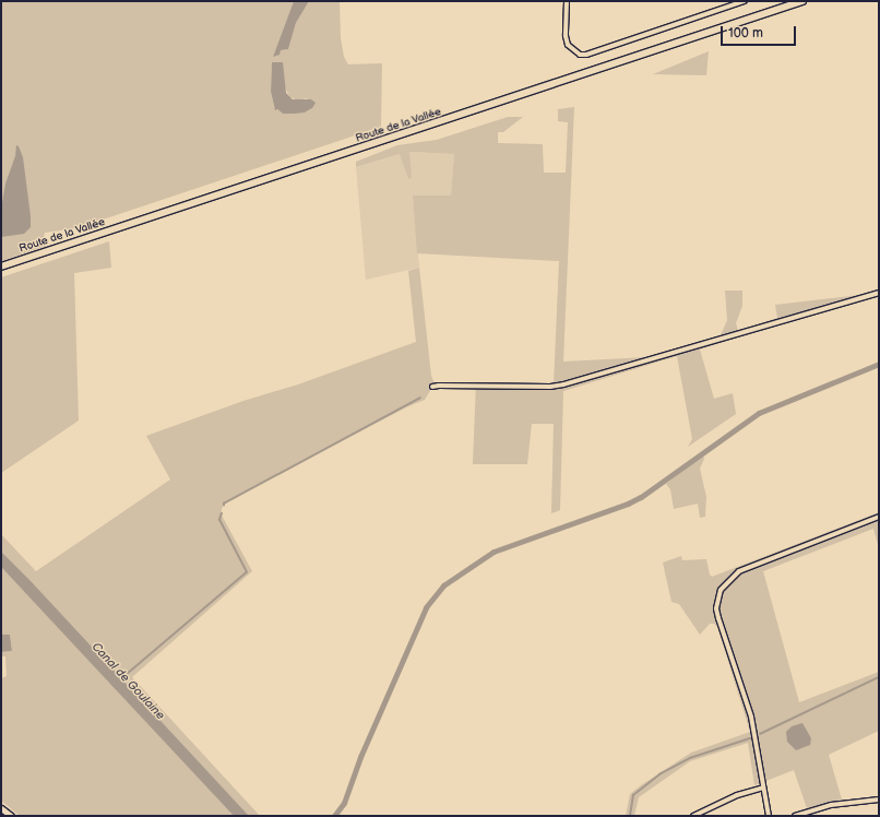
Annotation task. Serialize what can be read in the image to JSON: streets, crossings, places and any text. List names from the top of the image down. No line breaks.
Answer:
{"streets":{"main road":["Route de la Vallée"]},"water":["Canal de Goulaine"],"scale_bar":"100 m"}
